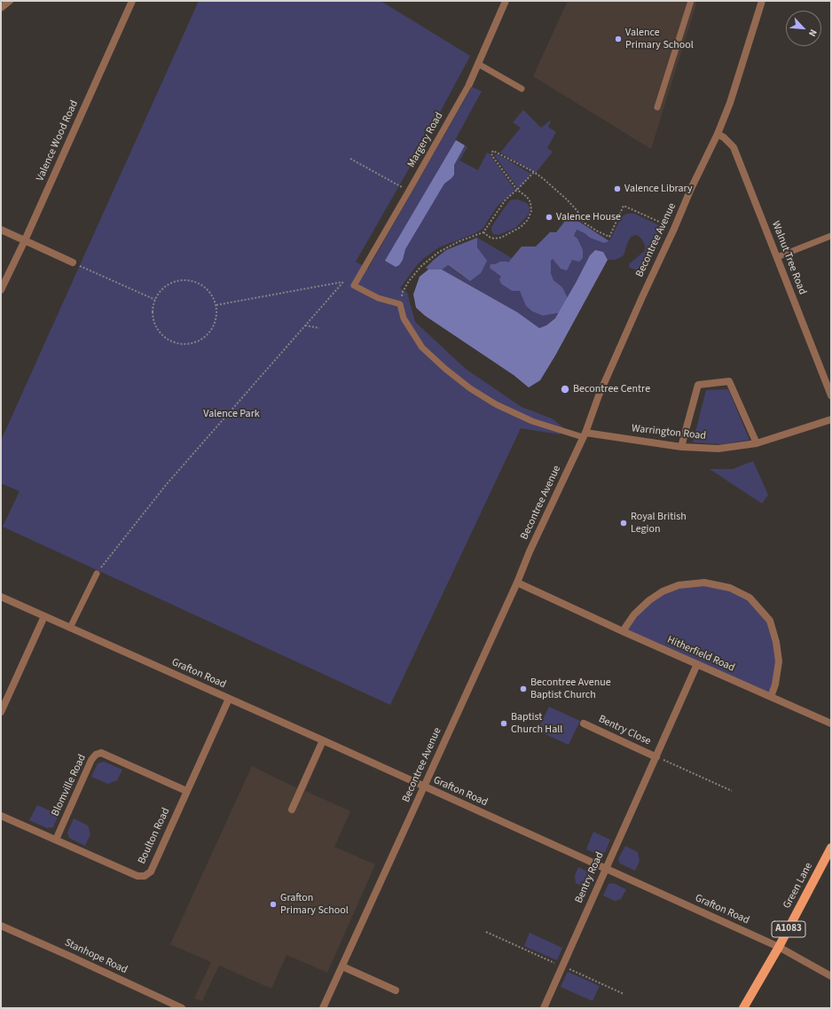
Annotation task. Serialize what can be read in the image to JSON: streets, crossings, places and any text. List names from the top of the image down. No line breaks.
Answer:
{"streets":{"main road":["Green Lane","A1083"],"street":["Margery Road","Valence Wood Road","Becontree Avenue","Walnut Tree Road","Warrington Road","Hitherfield Road","Grafton Road","Bentry Close","Blomville Road","Boulton Road","Bentry Road","Stanhope Road"]},"crossings":[["Becontree Avenue","Walnut Tree Road"],["Becontree Avenue","Warrington Road"],["Becontree Avenue","Hitherfield Road"],["Becontree Avenue","Grafton Road"],["Hitherfield Road","Bentry Road"],["Grafton Road","Boulton Road"],["Grafton Road","Bentry Road"],["Grafton Road","Green Lane"],["Bentry Close","Bentry Road"],["Blomville Road","Boulton Road"]],"parks":["Valence Park"],"places":["Valence Primary School","Valence Library","Valence House","Becontree Centre","Royal British Legion","Becontree Avenue Baptist Church","Baptist Church Hall","Grafton Primary School"],"north":"bottom right"}
